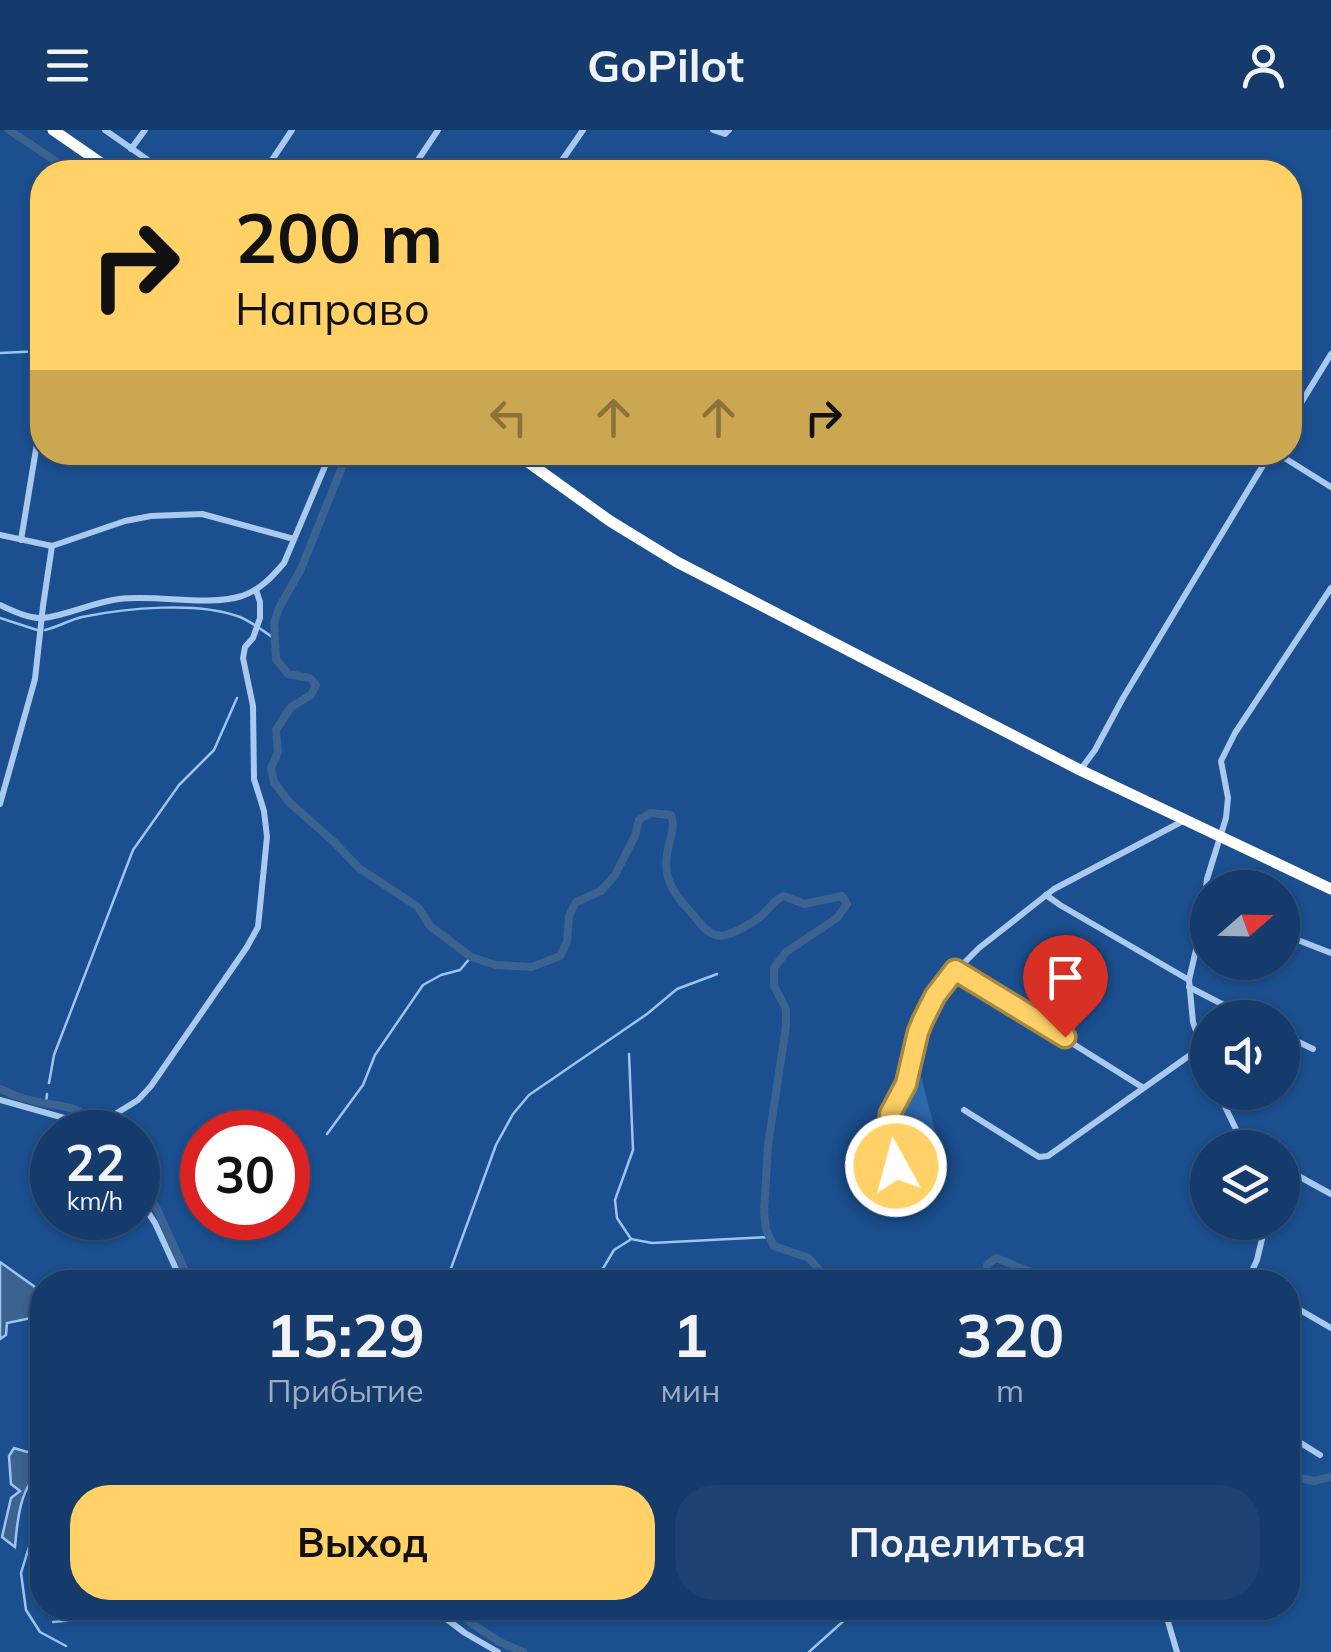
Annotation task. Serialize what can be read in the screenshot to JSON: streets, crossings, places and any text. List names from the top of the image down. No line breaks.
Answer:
{"north":"right","page":{"header":"GoPilot","turn":["200 m","Направо"],"speed":"22 km/h","limit":"30","eta":["15:29","Прибытие","1","мин","320","m"],"buttons":["Выход","Поделиться"]}}
